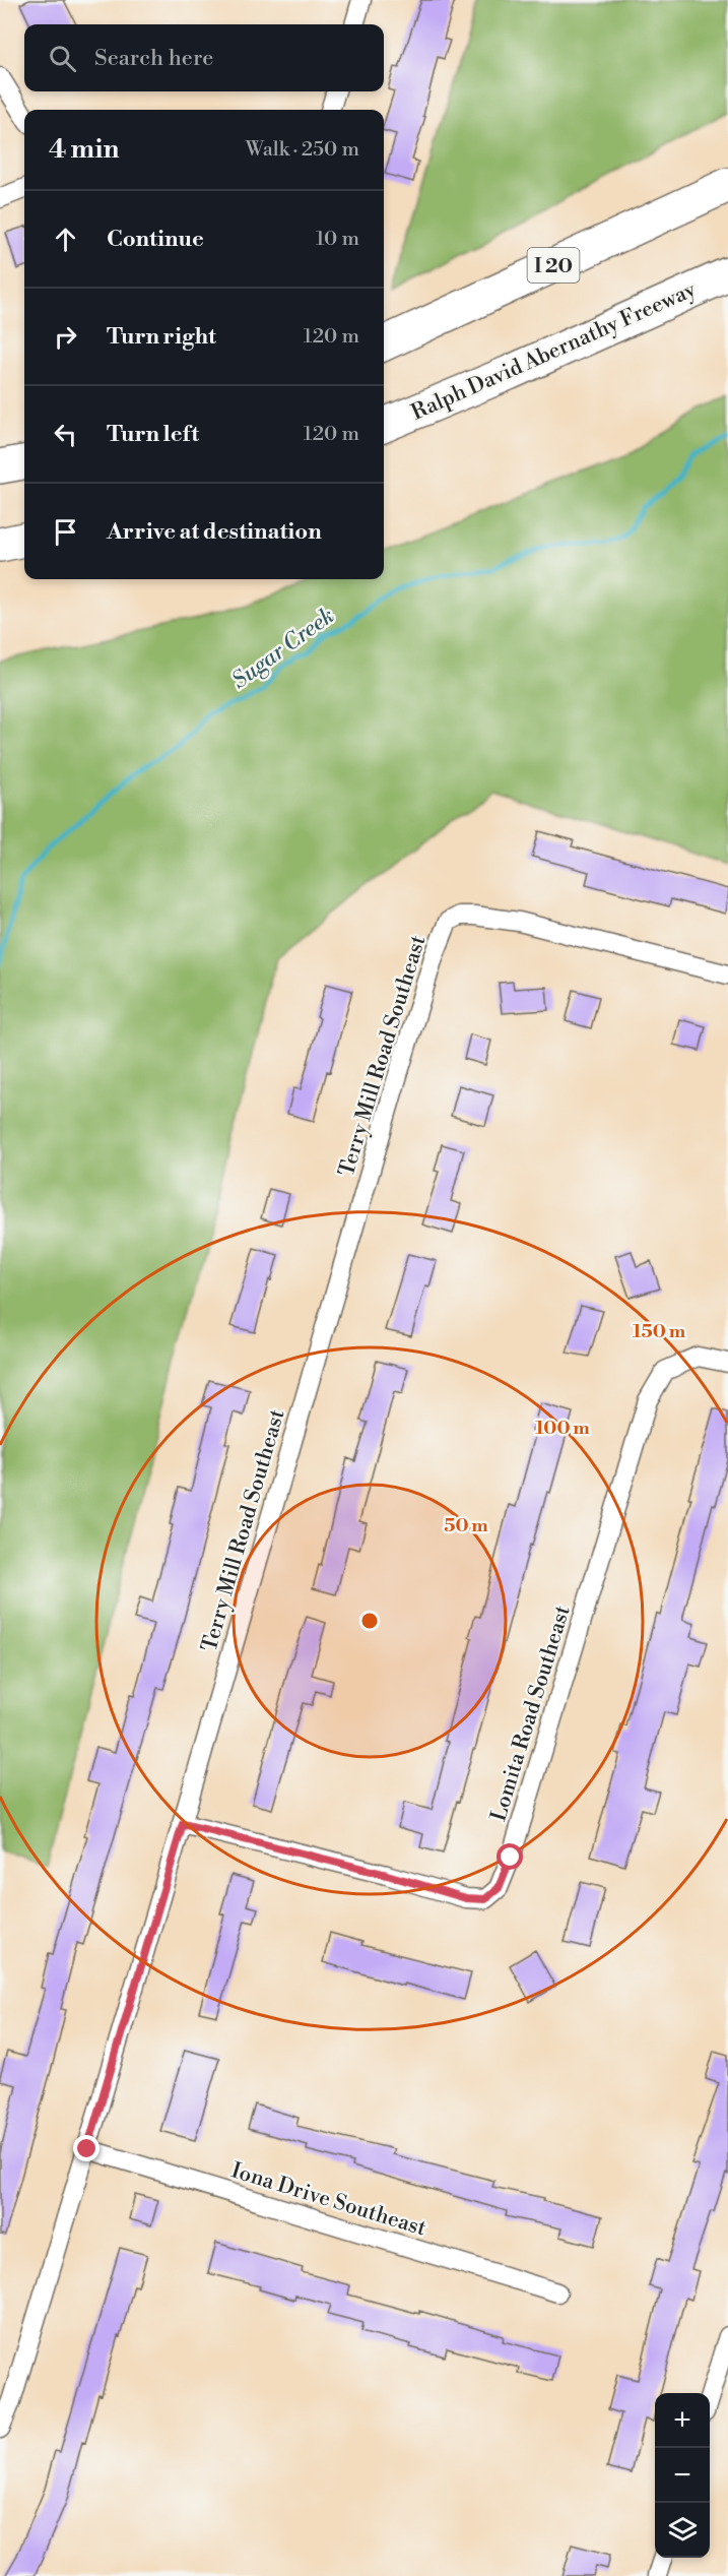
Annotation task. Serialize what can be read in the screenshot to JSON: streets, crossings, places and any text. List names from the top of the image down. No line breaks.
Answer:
{"streets":{"highway":["I 20","Ralph David Abernathy Freeway"],"street":["Terry Mill Road Southeast","Lomita Road Southeast","Iona Drive Southeast"]},"crossings":[["Terry Mill Road Southeast","Lomita Road Southeast"],["Terry Mill Road Southeast","Iona Drive Southeast"]],"water":["Sugar Creek"],"page":{"search":"Search here","heading":["4 min","Walk · 250 m"],"list":[["Continue","10 m"],["Turn right","120 m"],["Turn left","120 m"],"Arrive at destination"],"map_buttons":["+","−"]},"rings":["150 m","100 m","50 m"]}
